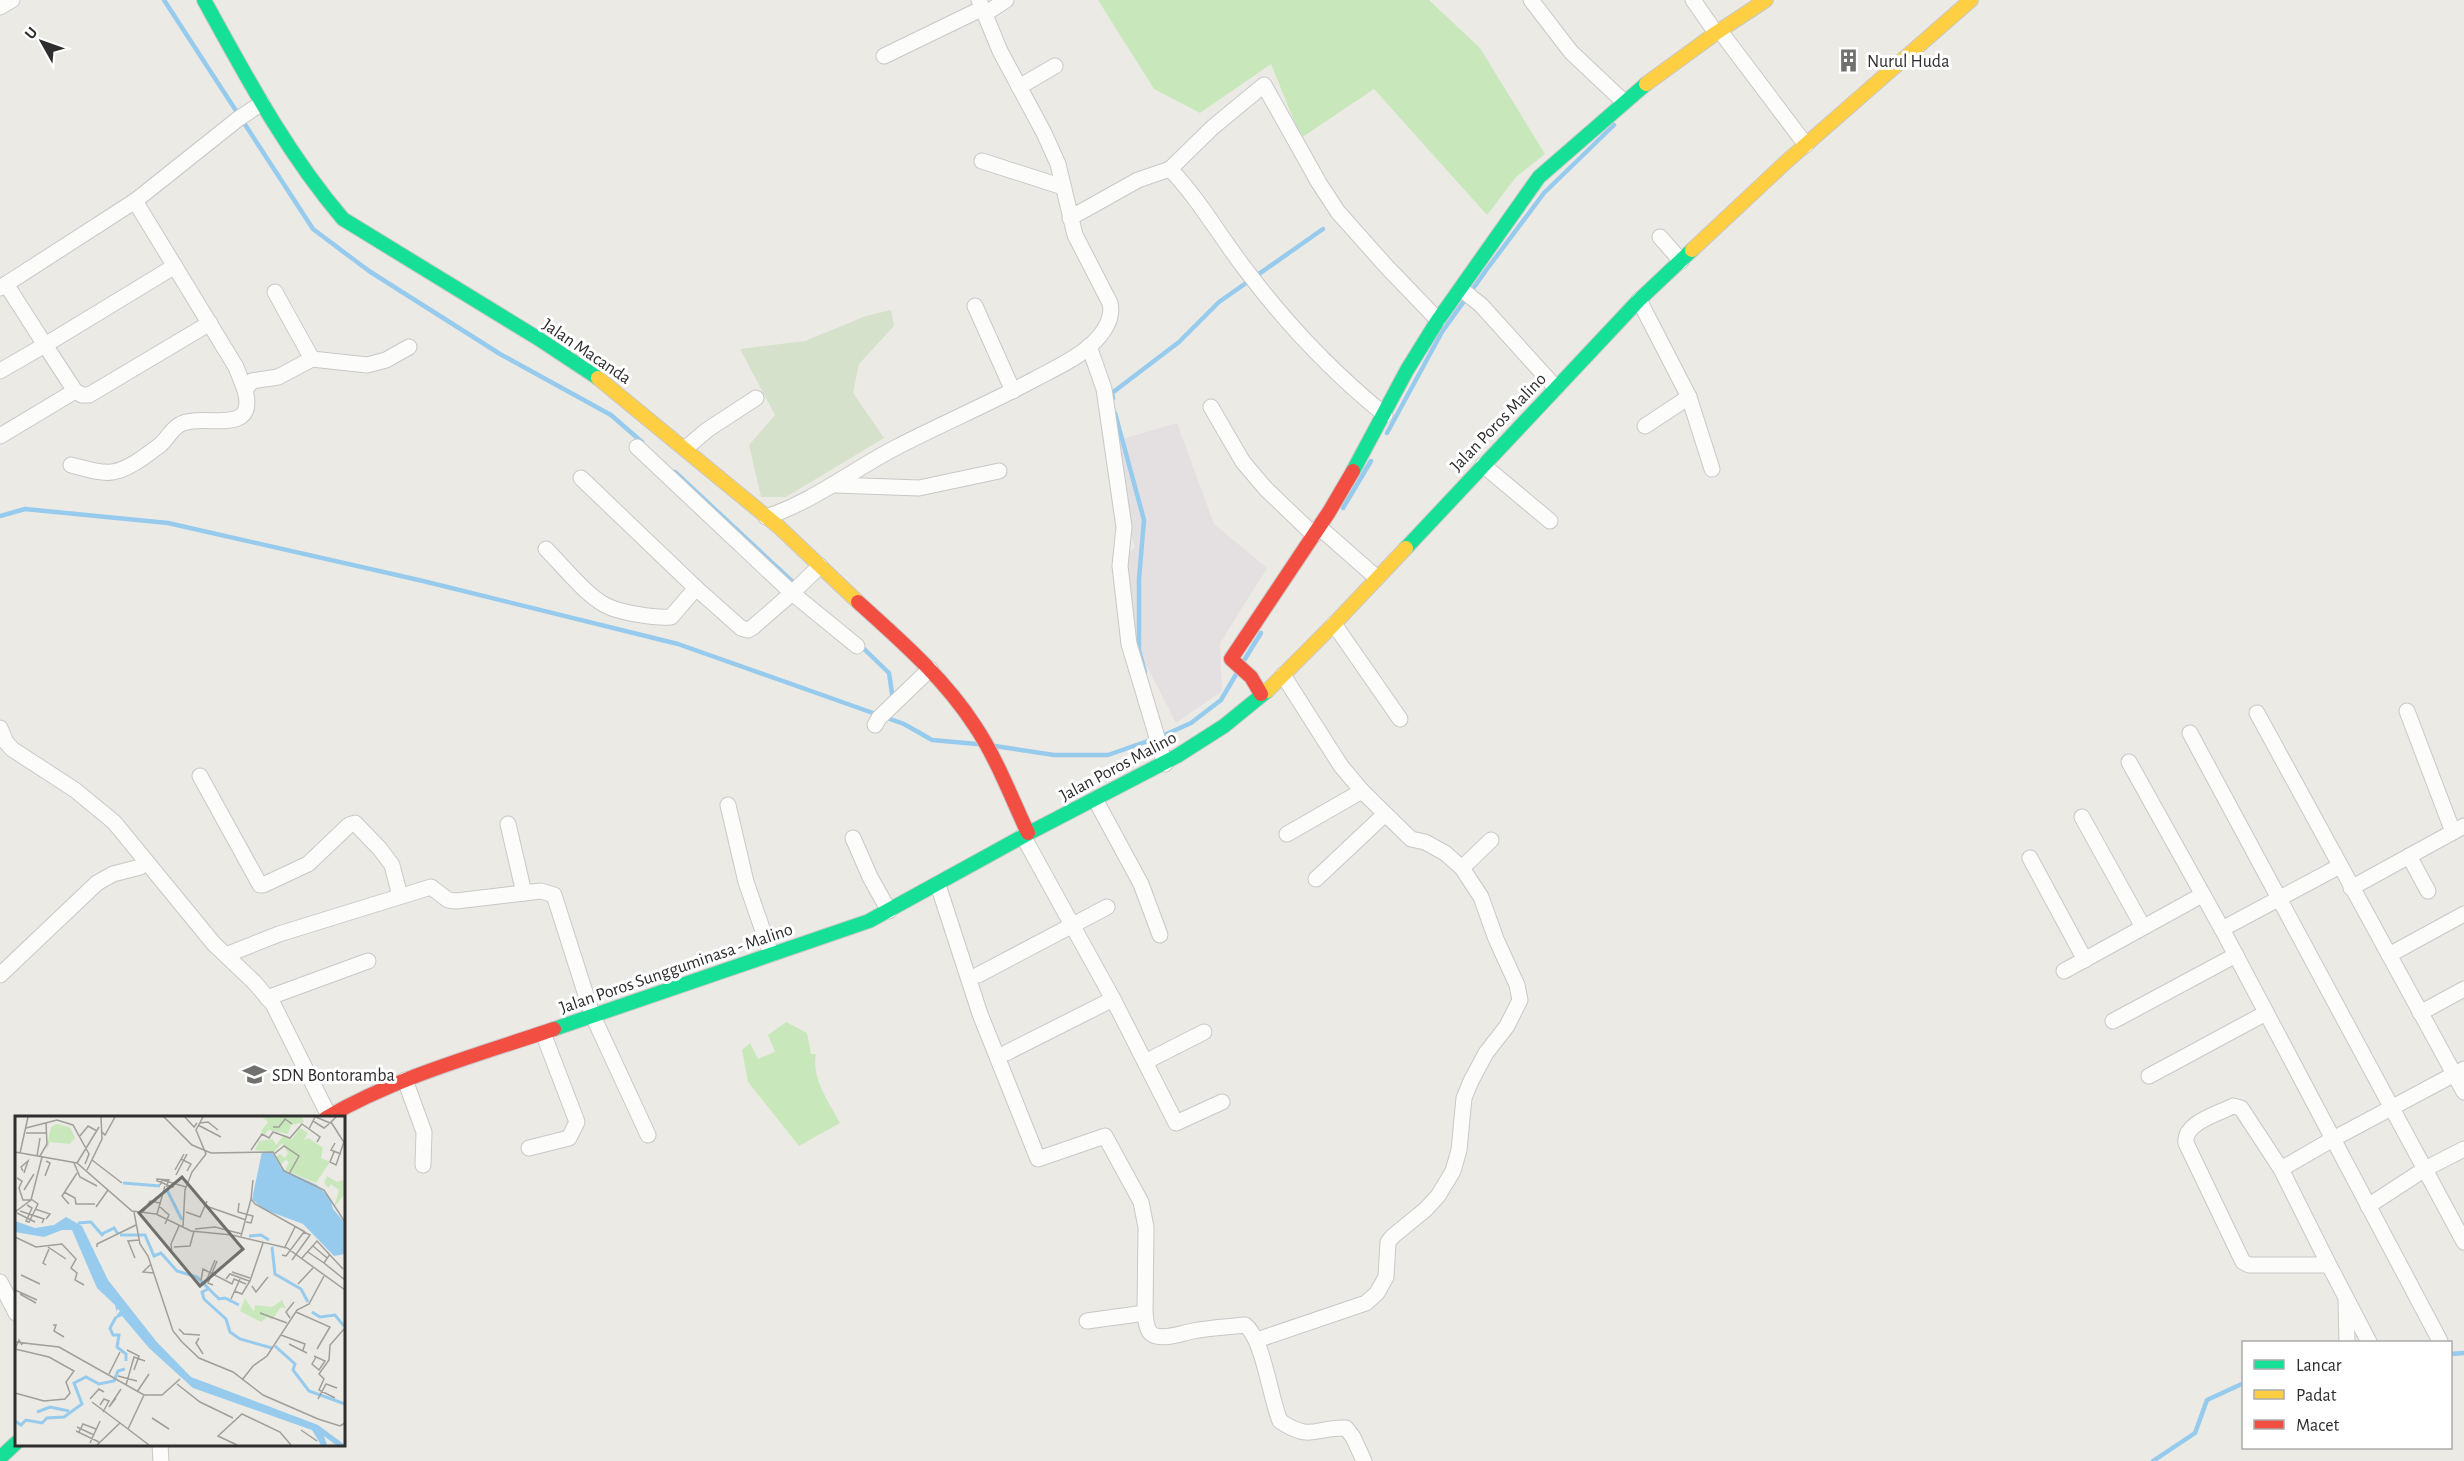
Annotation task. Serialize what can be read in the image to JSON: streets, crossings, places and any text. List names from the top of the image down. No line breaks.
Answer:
{"streets":{"street":["Jalan Macanda","Jalan Poros Malino","Jalan Poros Sungguminasa - Malino"]},"crossings":[["Jalan Macanda","Jalan Poros Malino"],["Jalan Macanda","Jalan Poros Sungguminasa - Malino"],["Jalan Poros Malino","Jalan Poros Sungguminasa - Malino"]],"places":{"building":["Nurul Huda"],"school or university":["SDN Bontoramba"]},"legend":["Lancar","Padat","Macet"],"north":"top left"}
